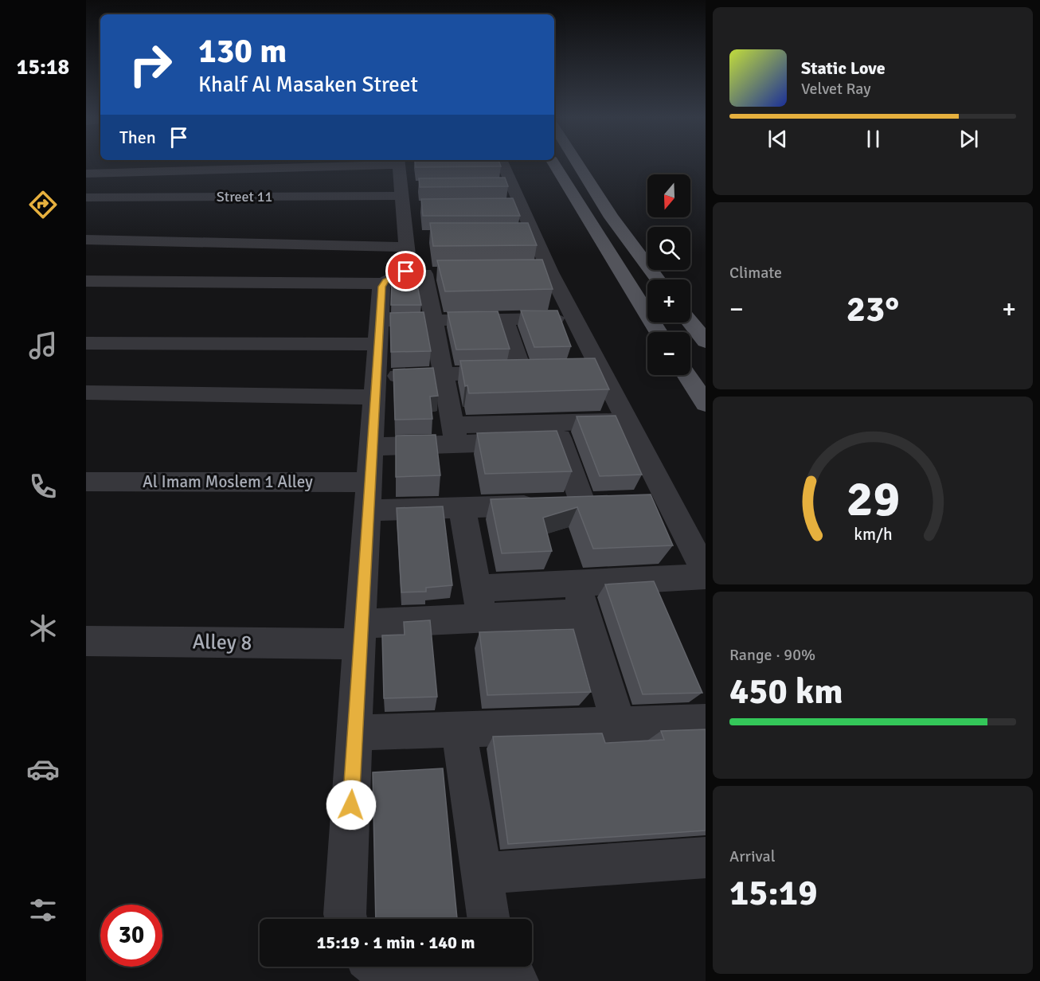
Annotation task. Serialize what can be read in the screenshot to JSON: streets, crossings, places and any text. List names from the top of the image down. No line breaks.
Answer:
{"streets":{"street":["Street 11","Al Imam Moslem 1 Alley","Alley 8"]},"north":"bottom","page":{"tabs":"15:18","turn":["130 m","Khalf Al Masaken Street"],"song":["Static Love","Velvet Ray"],"then":"Then","map_buttons":["+","−"],"tile":["Climate",["Range · 90%","450 km"],["Arrival","15:19"]],"heat":["−","23°","+"],"limit":"30","trip":"15:19 · 1 min · 140 m","gauge":["29","km/h"]}}
